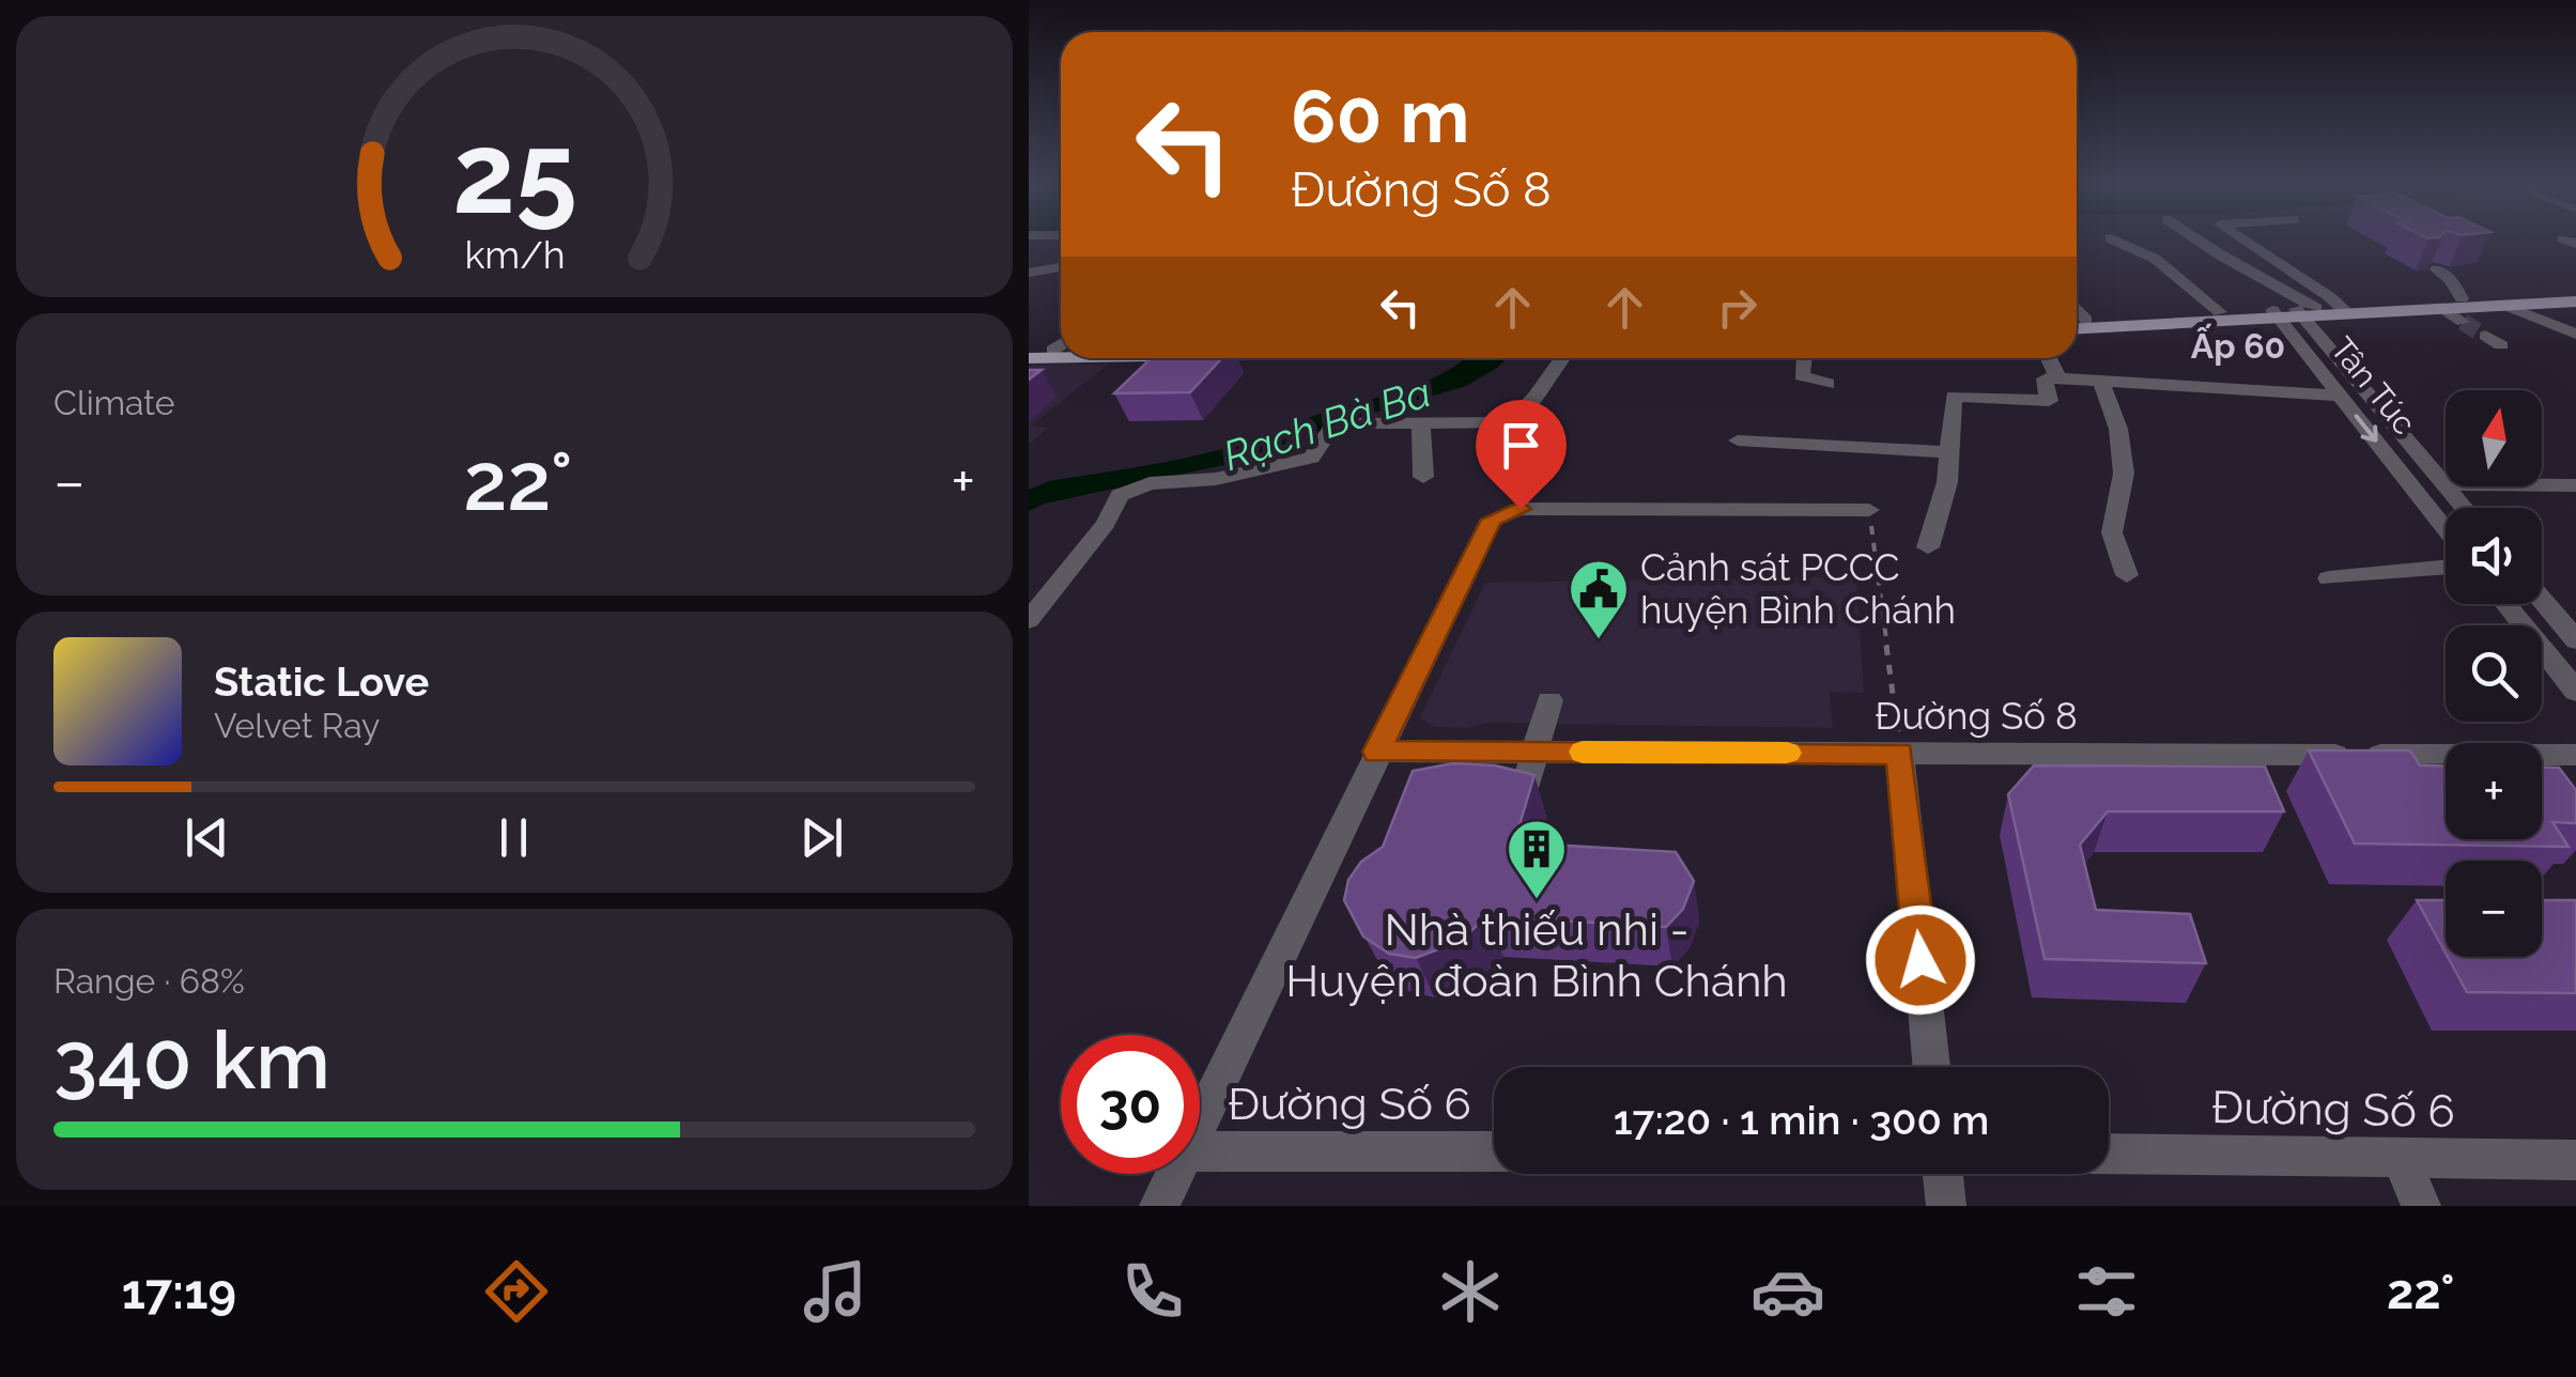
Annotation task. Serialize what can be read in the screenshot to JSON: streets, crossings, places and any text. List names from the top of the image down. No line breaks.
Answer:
{"streets":{"street":["Tân Túc","Đường Số 8","Đường Số 6"]},"districts":["Ấp 60"],"water":["Rạch Bà Ba"],"places":{"public building":["Cảnh sát PCCC huyện Bình Chánh"],"building":["Nhà thiếu nhi - Huyện đoàn Bình Chánh"]},"north":"top","page":{"turn":["60 m","Đường Số 8"],"tile":["Climate",["Range · 68%","340 km"]],"map_buttons":["+","−"],"heat":["−","22°","+"],"song":["Static Love","Velvet Ray"],"limit":"30","trip":"17:20 · 1 min · 300 m","tabs":["17:19","22°"],"gauge":["25","km/h"]}}
